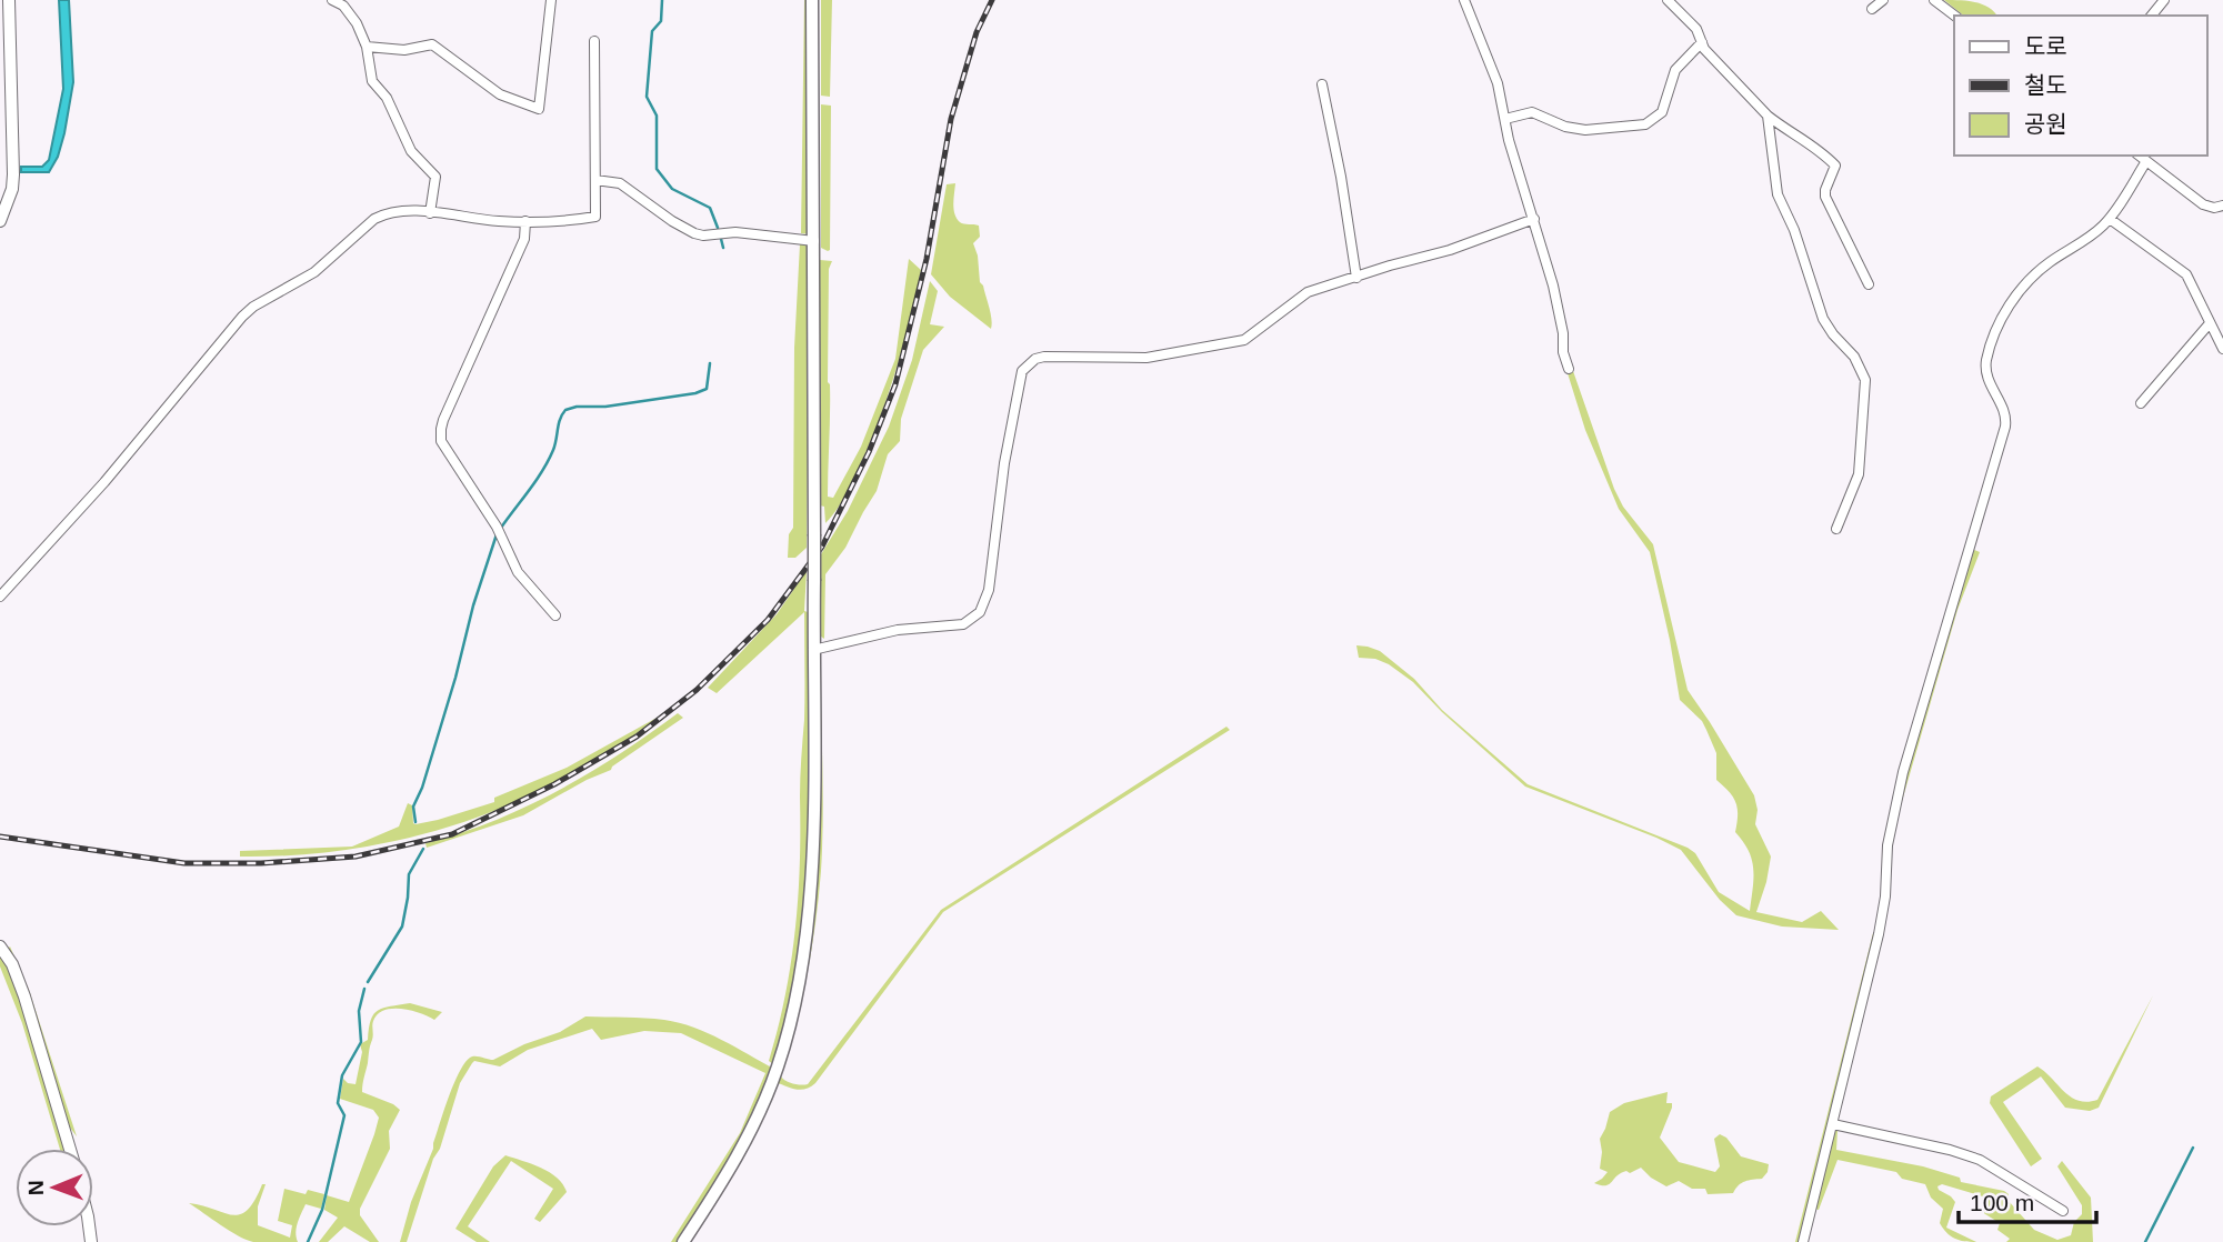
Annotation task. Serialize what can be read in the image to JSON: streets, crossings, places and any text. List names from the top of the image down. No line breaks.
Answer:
{"legend":["도로","철도","공원"],"scale_bar":"100 m","north":"left"}
